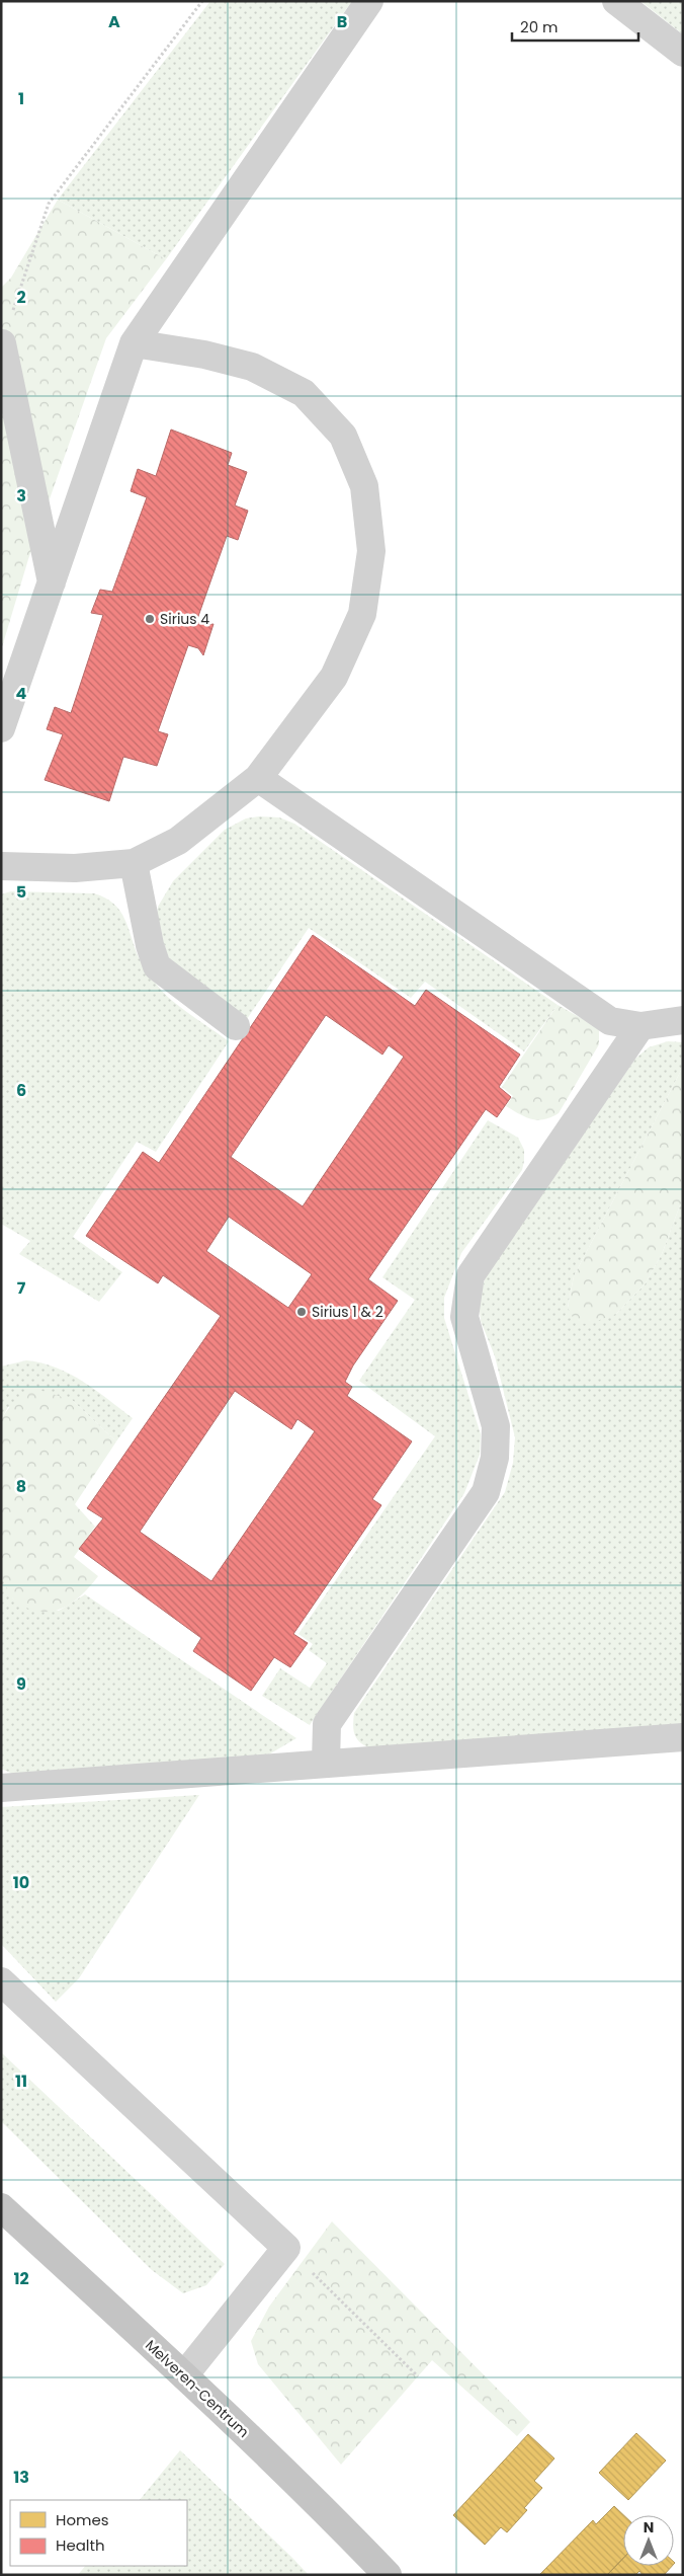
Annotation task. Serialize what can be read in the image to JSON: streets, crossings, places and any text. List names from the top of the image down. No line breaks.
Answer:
{"streets":{"main road":["Melveren-Centrum"]},"places":["Sirius 4","Sirius 1 & 2"],"legend":["Homes","Health"],"scale_bar":"20 m","north":"top","grid":{"columns":["A","B"],"rows":["1","2","3","4","5","6","7","8","9","10","11","12","13"]}}
